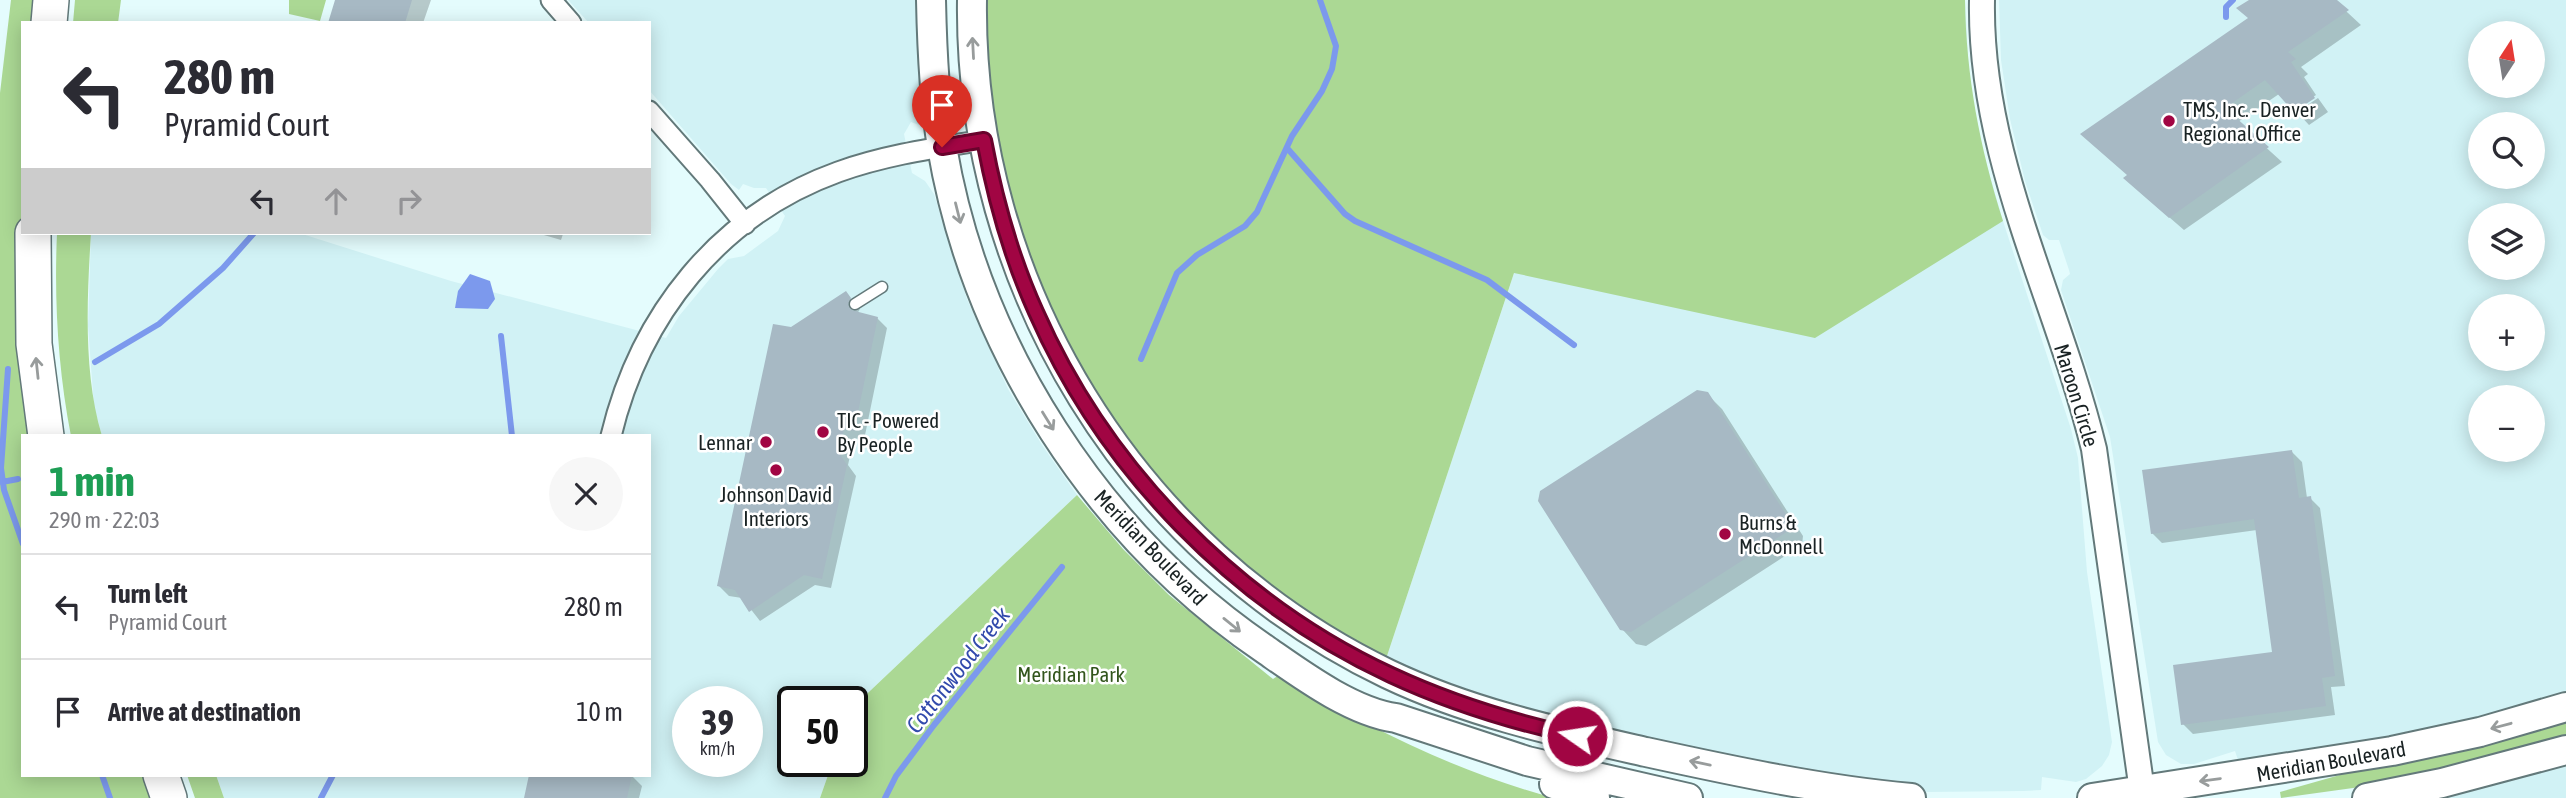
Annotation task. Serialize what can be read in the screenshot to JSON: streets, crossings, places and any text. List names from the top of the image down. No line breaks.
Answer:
{"streets":{"main road":["Meridian Boulevard"],"street":["Maroon Circle"]},"crossings":[["Maroon Circle","Meridian Boulevard"]],"water":["Cottonwood Creek"],"parks":["Meridian Park"],"places":["TMS, Inc. - Denver Regional Office","TIC - Powered By People","Lennar","Johnson David Interiors","Burns & McDonnell"],"north":"top","page":{"map_buttons":["+","−"],"turn":["280 m","Pyramid Court"],"heading":["1 min","290 m · 22:03"],"list":[{"name":"Turn left","note":"Pyramid Court","value":"280 m"},{"name":"Arrive at destination","value":"10 m"}],"speed":"39 km/h","limit":"50"}}
